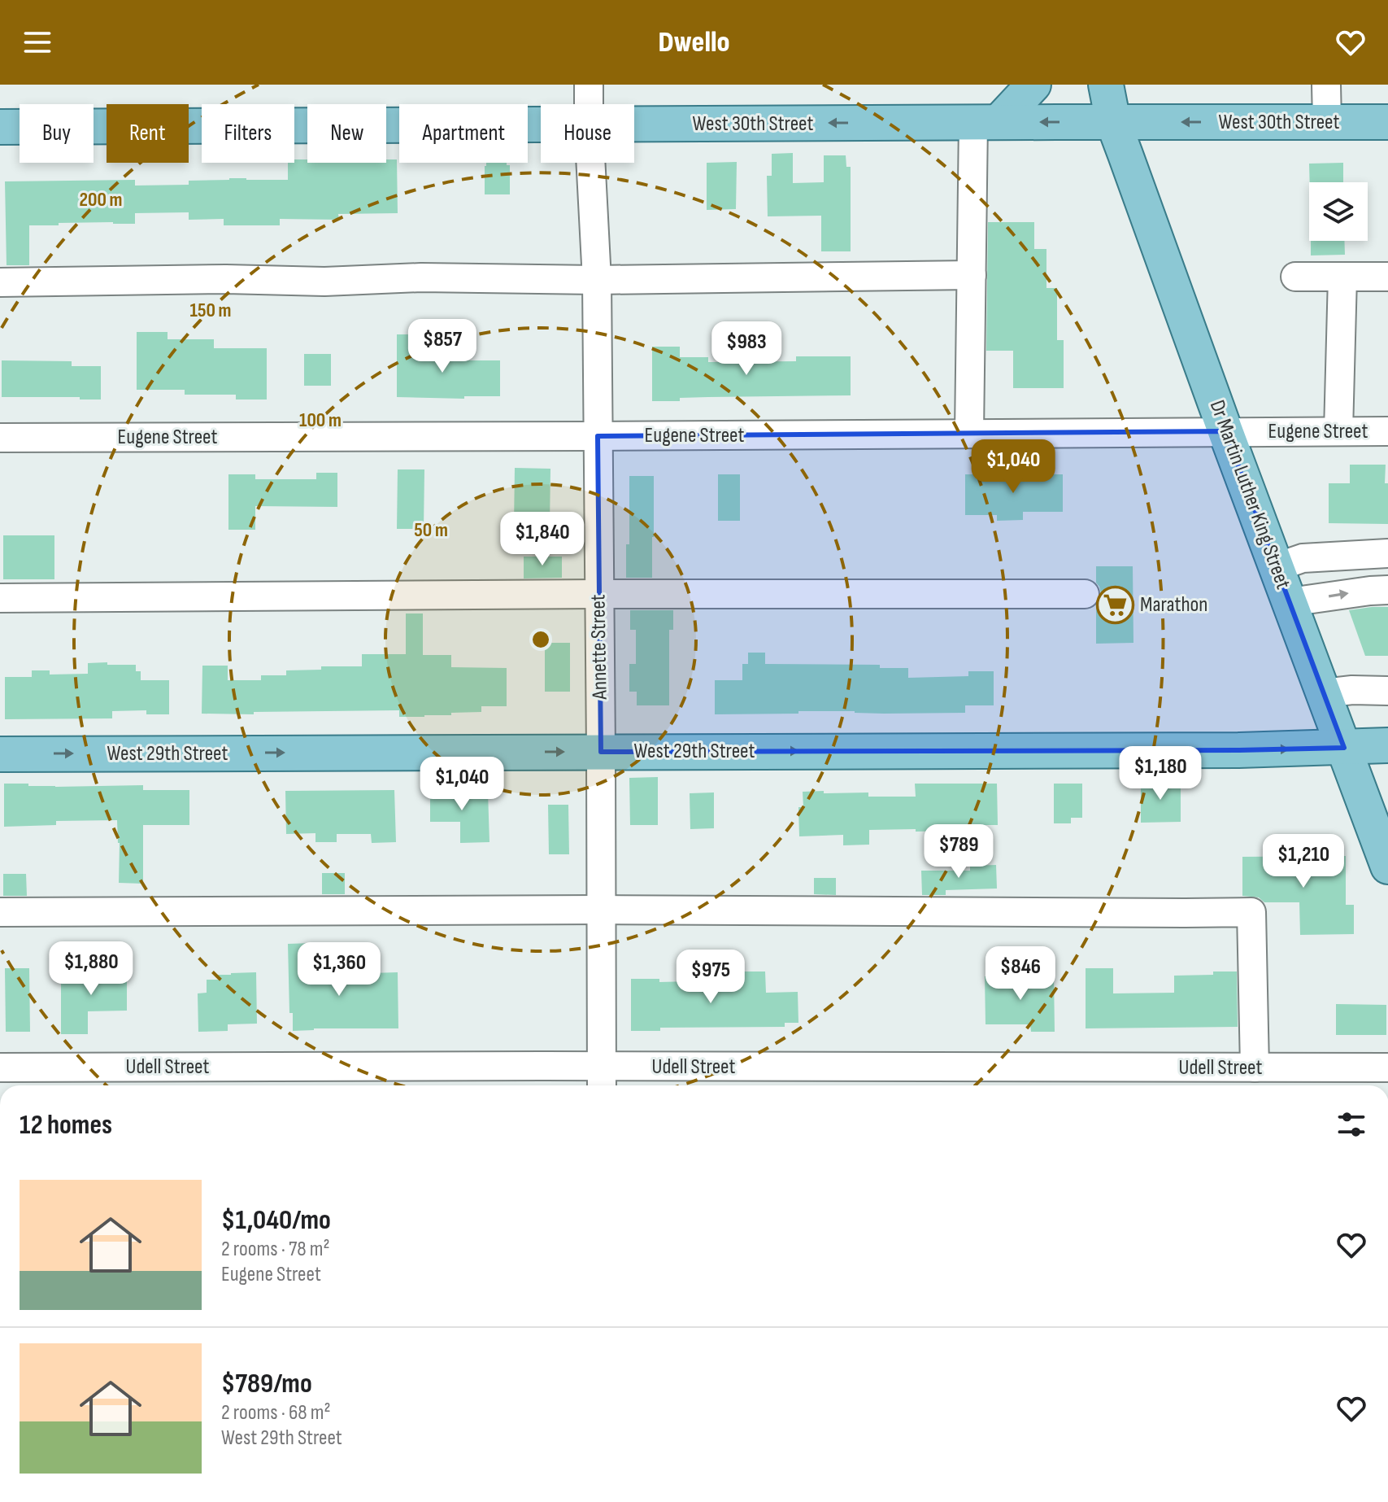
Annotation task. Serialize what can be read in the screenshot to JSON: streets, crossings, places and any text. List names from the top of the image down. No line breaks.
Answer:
{"streets":{"main road":["West 30th Street","Dr Martin Luther King Street","West 29th Street"],"street":["Eugene Street","Annette Street","Udell Street"]},"crossings":[["West 30th Street","Dr Martin Luther King Street"],["Eugene Street","Dr Martin Luther King Street"],["Eugene Street","Annette Street"],["Dr Martin Luther King Street","West 29th Street"],["Annette Street","West 29th Street"],["Annette Street","Udell Street"]],"one_way":["West 30th Street","West 29th Street"],"places":{"supermarket":["Marathon"]},"page":{"header":"Dwello","chip":["Buy","Rent","Filters","New","Apartment","House"],"price":["$857","$983","$1,040","$1,840","$1,180","$1,040","$789","$1,210","$1,880","$1,360","$846","$975"],"heading":"12 homes","list":[{"name":"$1,040/mo","note":"2 rooms · 78 m² · Eugene Street"},{"name":"$789/mo","note":"2 rooms · 68 m² · West 29th Street"}]},"rings":["200 m","150 m","100 m","50 m"]}
